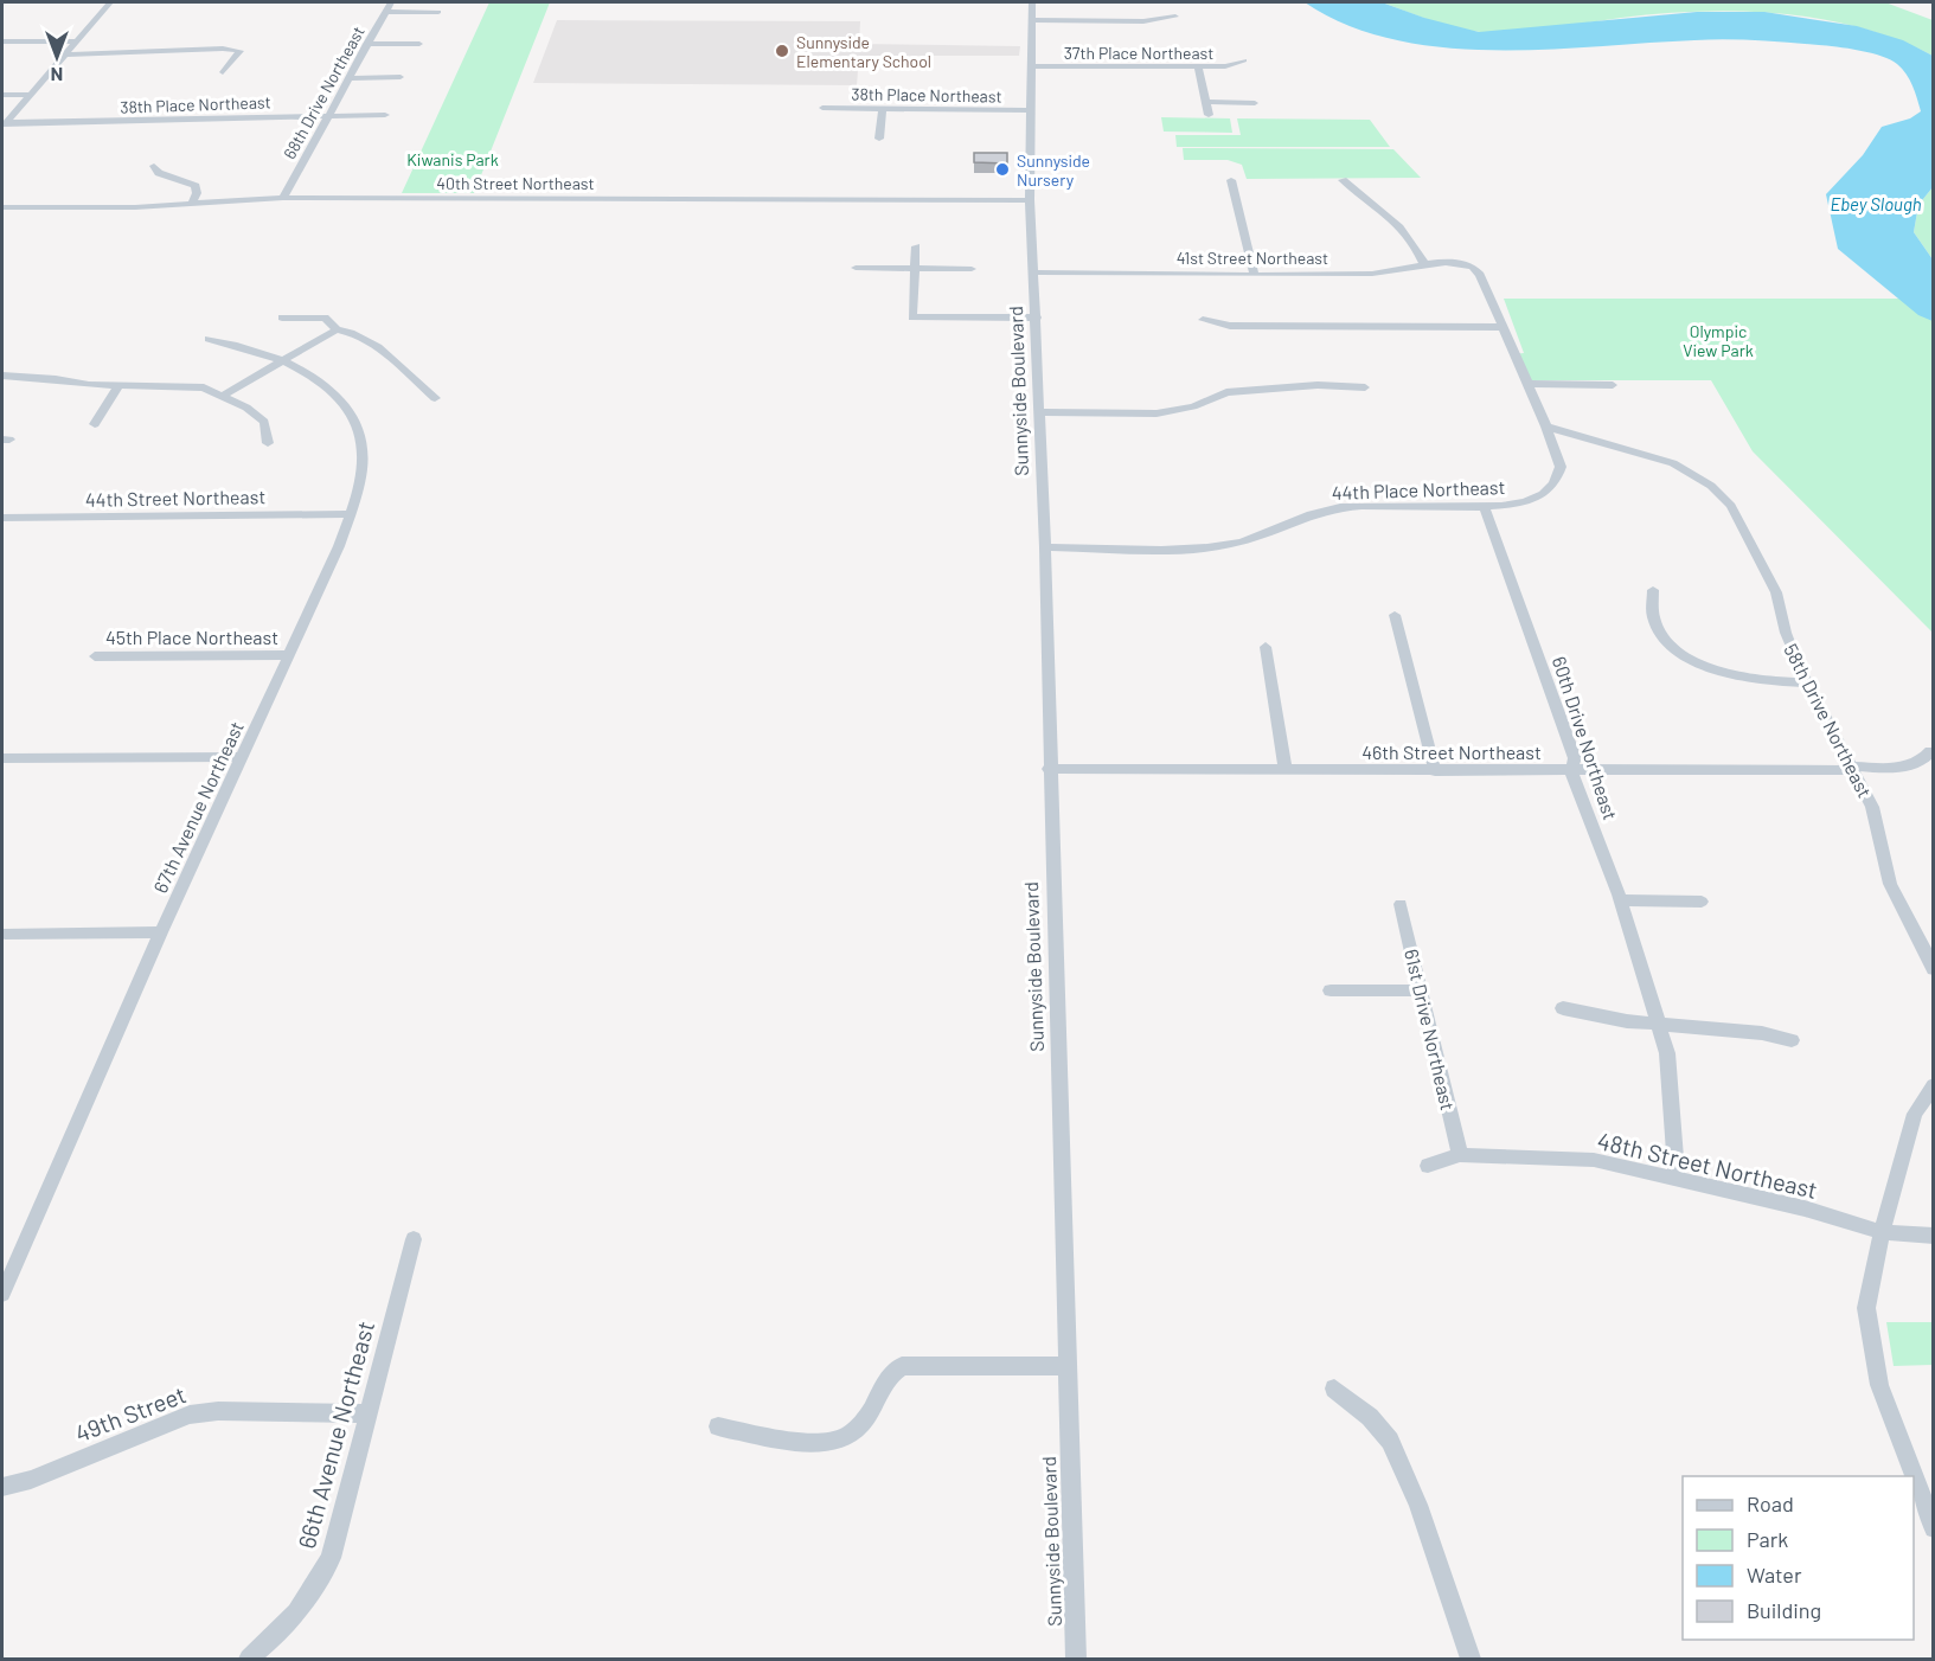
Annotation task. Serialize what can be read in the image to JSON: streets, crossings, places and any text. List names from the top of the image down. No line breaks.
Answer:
{"streets":{"street":["37th Place Northeast","68th Drive Northeast","38th Place Northeast","40th Street Northeast","41st Street Northeast","Sunnyside Boulevard","44th Place Northeast","44th Street Northeast","45th Place Northeast","58th Drive Northeast","60th Drive Northeast","46th Street Northeast","67th Avenue Northeast","61st Drive Northeast","48th Street Northeast","49th Street","66th Avenue Northeast"]},"crossings":[["68th Drive Northeast","38th Place Northeast"],["68th Drive Northeast","40th Street Northeast"],["40th Street Northeast","Sunnyside Boulevard"],["41st Street Northeast","Sunnyside Boulevard"],["Sunnyside Boulevard","44th Place Northeast"],["Sunnyside Boulevard","46th Street Northeast"],["44th Place Northeast","58th Drive Northeast"],["44th Place Northeast","60th Drive Northeast"],["44th Street Northeast","67th Avenue Northeast"],["45th Place Northeast","67th Avenue Northeast"],["58th Drive Northeast","46th Street Northeast"],["60th Drive Northeast","46th Street Northeast"],["60th Drive Northeast","48th Street Northeast"],["61st Drive Northeast","48th Street Northeast"],["49th Street","66th Avenue Northeast"]],"water":["Ebey Slough"],"parks":["Kiwanis Park","Olympic View Park"],"places":["Sunnyside Elementary School","Sunnyside Nursery"],"legend":["Road","Park","Water","Building"],"north":"bottom"}
